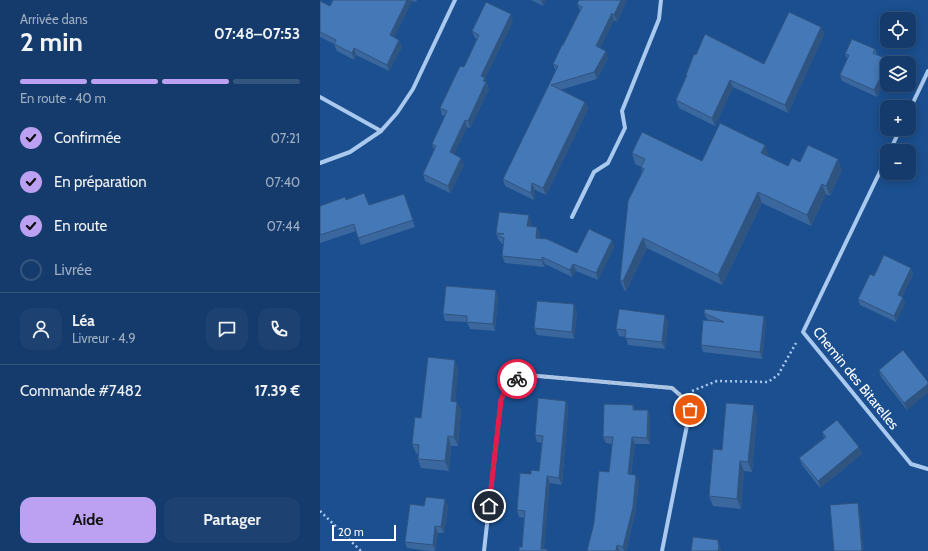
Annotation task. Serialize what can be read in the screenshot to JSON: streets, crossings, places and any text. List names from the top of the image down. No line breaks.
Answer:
{"streets":{"street":["Chemin des Bitarelles"]},"scale_bar":"20 m","page":{"heading":["2 min","Arrivée dans","07:48–07:53"],"panel":["Léa","Livreur · 4.9","Commande #7482","17.39 €"],"map_buttons":["+","−"],"bar":"En route · 40 m","list":[["Confirmée","07:21"],["En préparation","07:40"],["En route","07:44"],"Livrée"],"buttons":["Aide","Partager"],"scale":"20 m"}}
